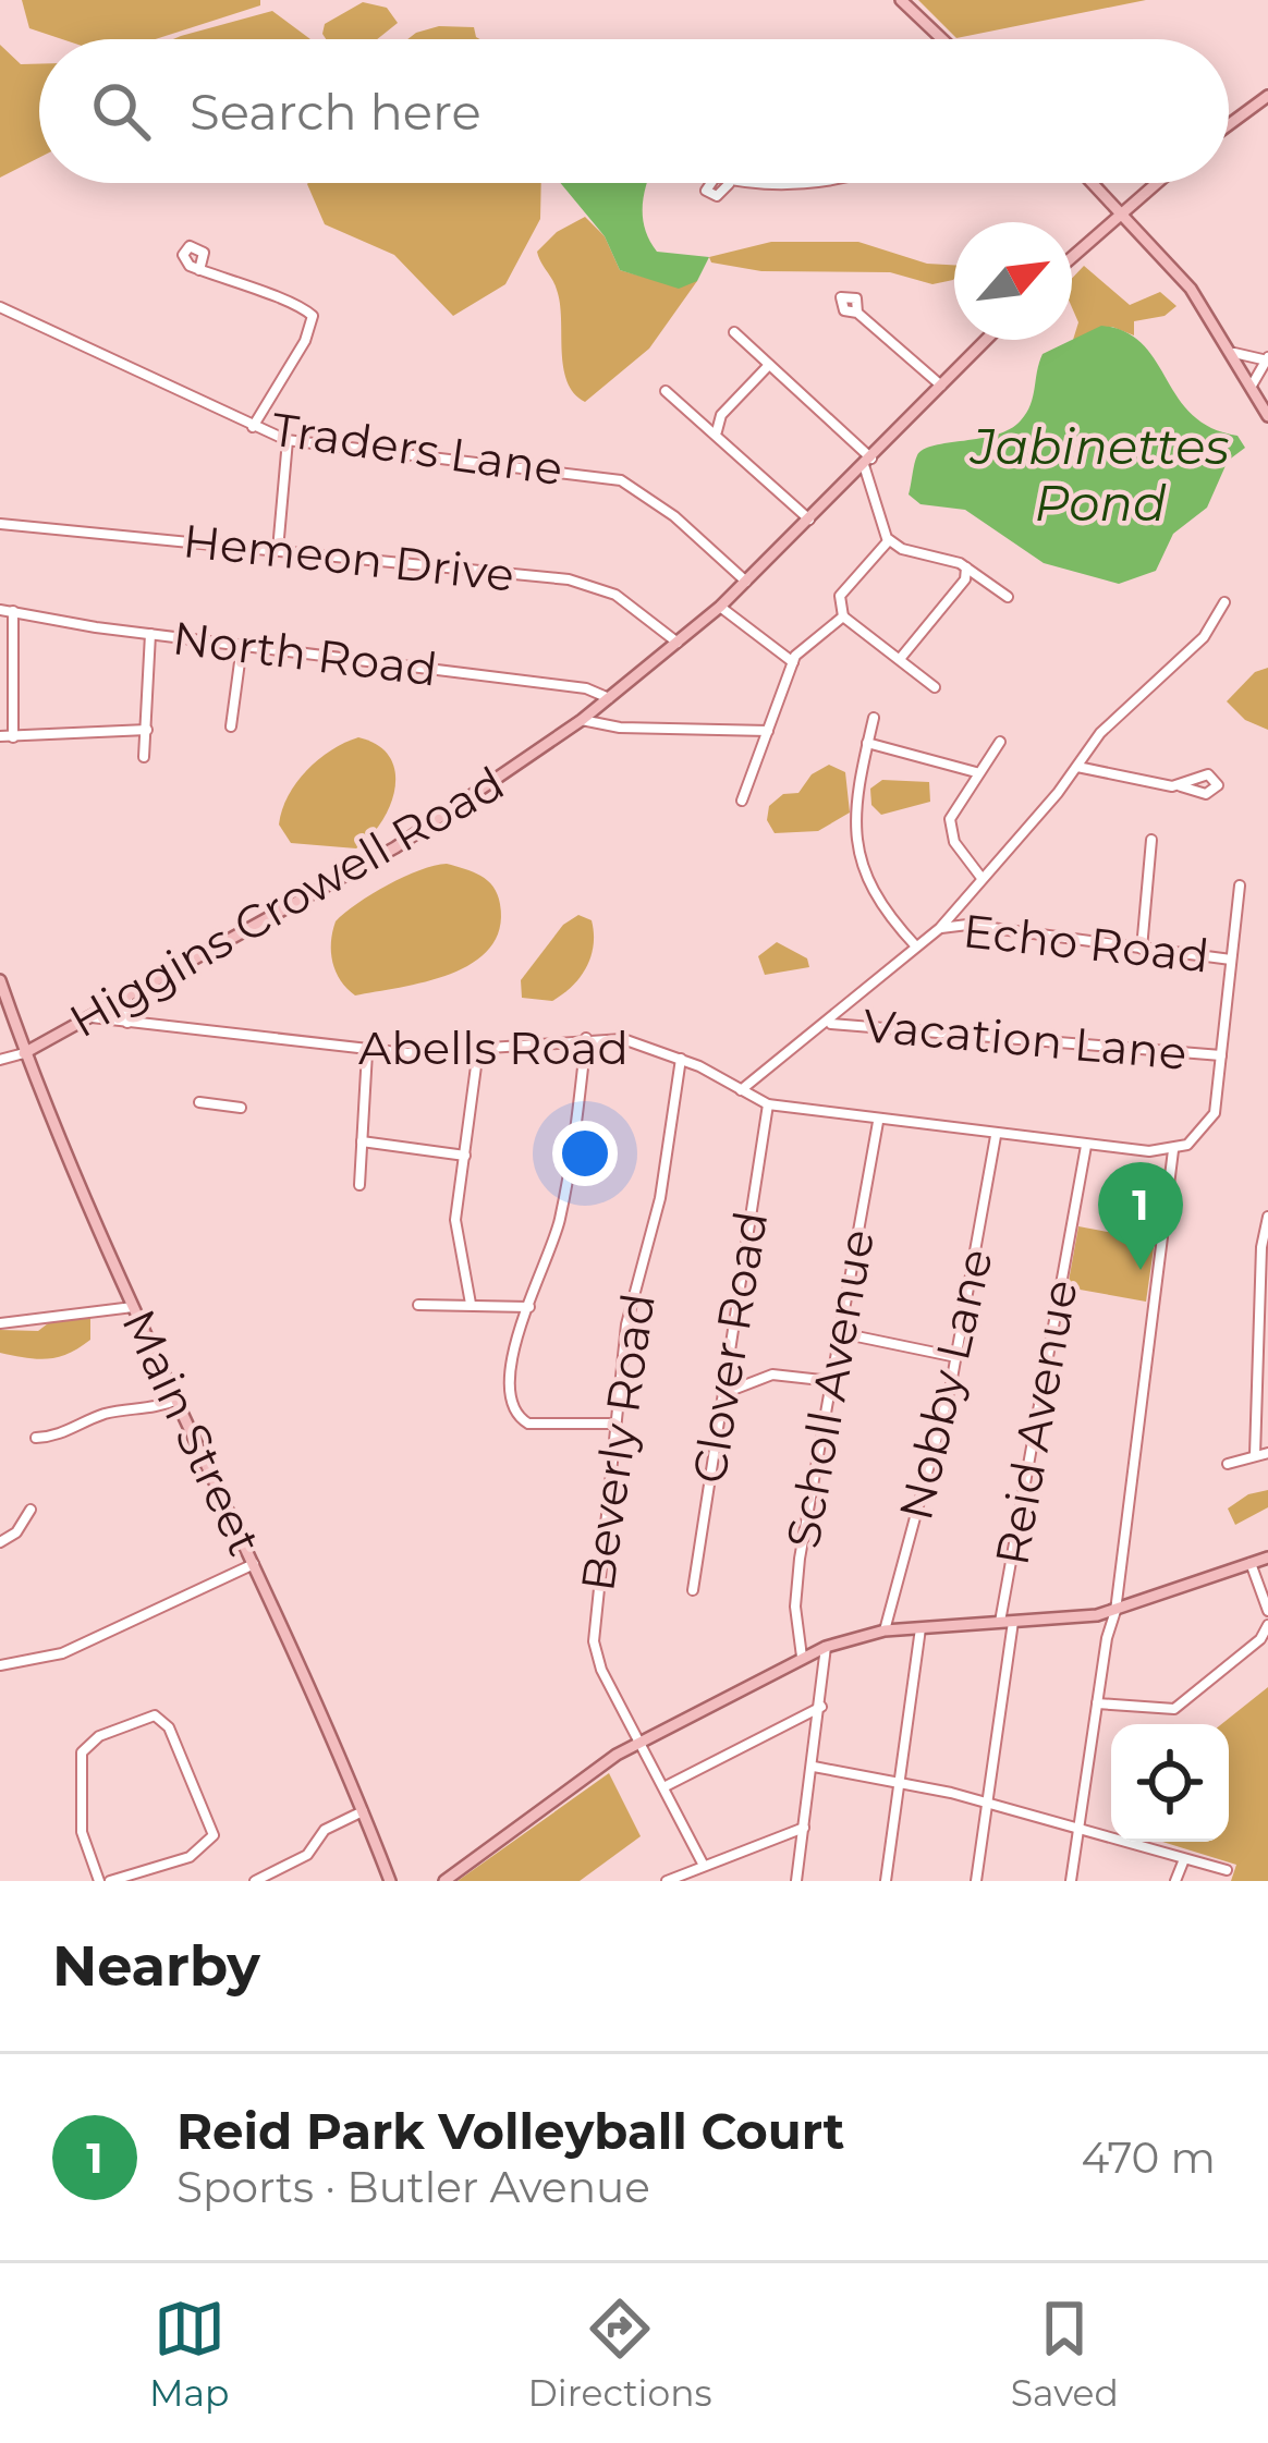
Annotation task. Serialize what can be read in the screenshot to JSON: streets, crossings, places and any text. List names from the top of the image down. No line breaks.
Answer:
{"streets":{"main road":["Higgins Crowell Road","Main Street"],"street":["Traders Lane","Hemeon Drive","North Road","Echo Road","Vacation Lane","Abells Road","Clover Road","Nobby Lane","Scholl Avenue","Reid Avenue","Beverly Road"]},"crossings":[["Traders Lane","Higgins Crowell Road"],["Hemeon Drive","Higgins Crowell Road"],["North Road","Higgins Crowell Road"],["Higgins Crowell Road","Abells Road"],["Higgins Crowell Road","Main Street"],["Abells Road","Clover Road"],["Abells Road","Nobby Lane"],["Abells Road","Scholl Avenue"],["Abells Road","Reid Avenue"],["Abells Road","Beverly Road"]],"water":["Jabinettes Pond"],"north":"top right","page":{"search":"Search here","pins":"1","heading":"Nearby","list":[{"mark":"1","name":"Reid Park Volleyball Court","note":"Sports · Butler Avenue","value":"470 m"}],"nav":["Map","Directions","Saved"]}}
